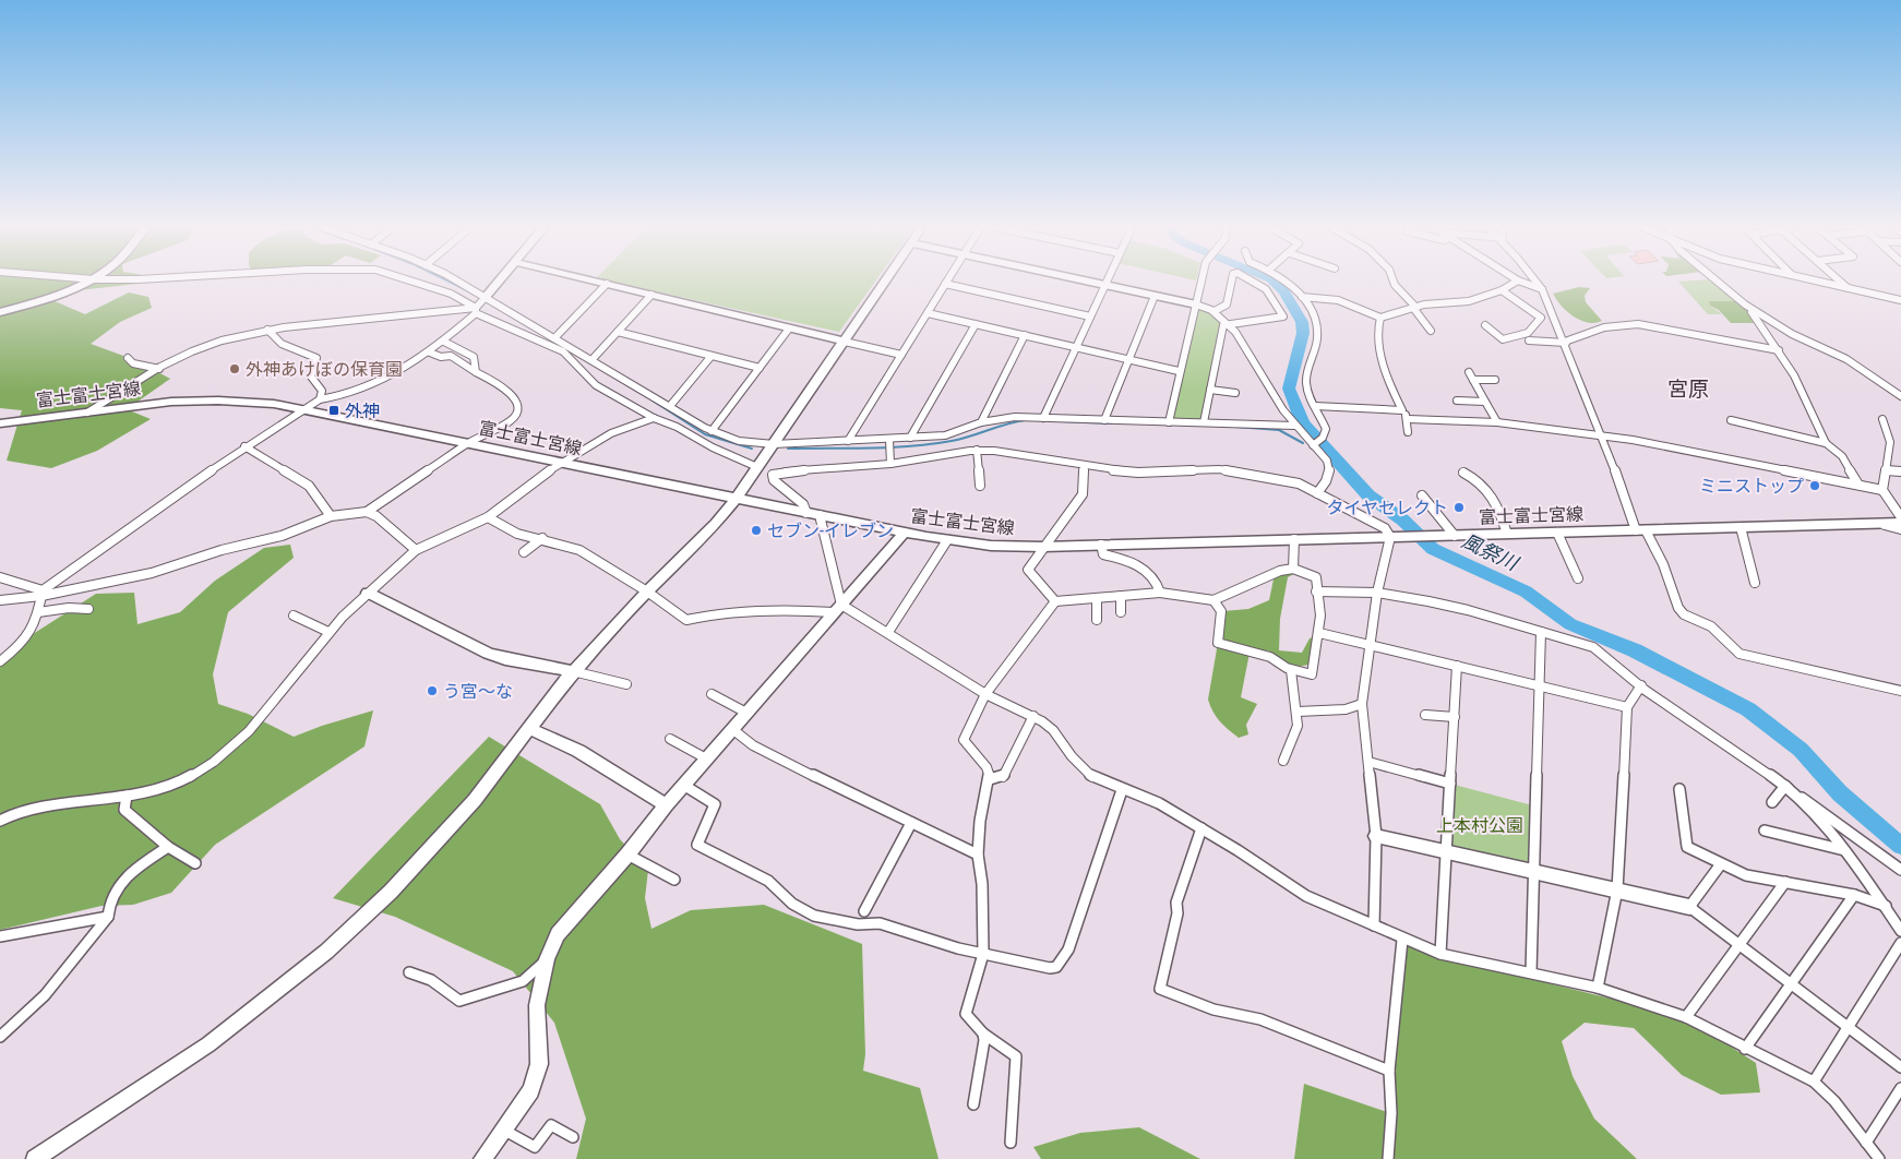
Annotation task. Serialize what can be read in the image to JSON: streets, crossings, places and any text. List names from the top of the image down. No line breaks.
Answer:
{"streets":{"street":["富士富士宮線"]},"districts":["宮原"],"water":["風祭川"],"parks":["上本村公園"],"places":{"other":["外神あけぼの保育園","ミニストップ","タイヤセレクト","セブン-イレブン","う宮〜な"],"transit":["外神"]}}
